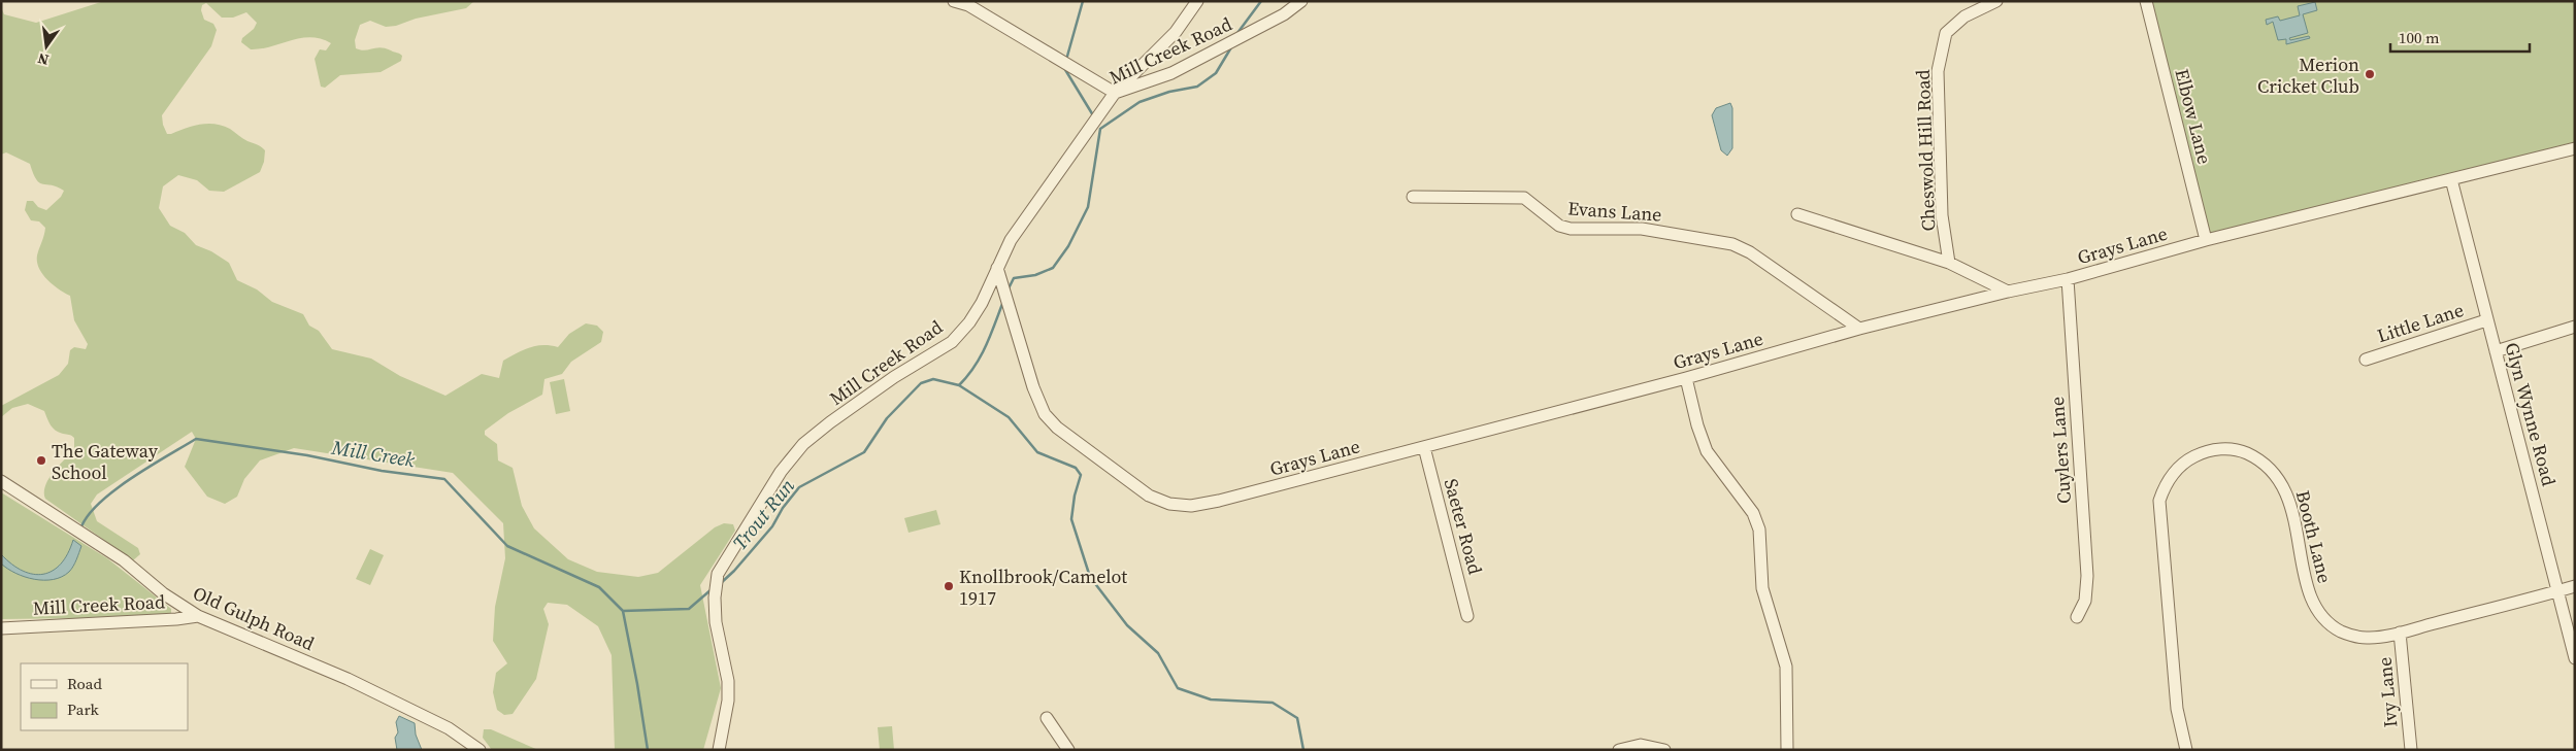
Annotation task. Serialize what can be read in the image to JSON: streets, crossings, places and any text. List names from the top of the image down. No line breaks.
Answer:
{"streets":{"street":["Mill Creek Road","Elbow Lane","Cheswold Hill Road","Evans Lane","Grays Lane","Little Lane","Glyn Wynne Road","Cuylers Lane","Saeter Road","Booth Lane","Old Gulph Road","Ivy Lane"]},"crossings":[["Mill Creek Road","Grays Lane"],["Mill Creek Road","Old Gulph Road"],["Elbow Lane","Grays Lane"],["Evans Lane","Grays Lane"],["Grays Lane","Glyn Wynne Road"],["Grays Lane","Cuylers Lane"],["Grays Lane","Saeter Road"],["Little Lane","Glyn Wynne Road"],["Glyn Wynne Road","Booth Lane"],["Booth Lane","Ivy Lane"]],"water":["Mill Creek","Trout Run"],"places":["Merion Cricket Club","The Gateway School","Knollbrook/Camelot 1917"],"legend":["Road","Park"],"scale_bar":"100 m","north":"bottom"}
